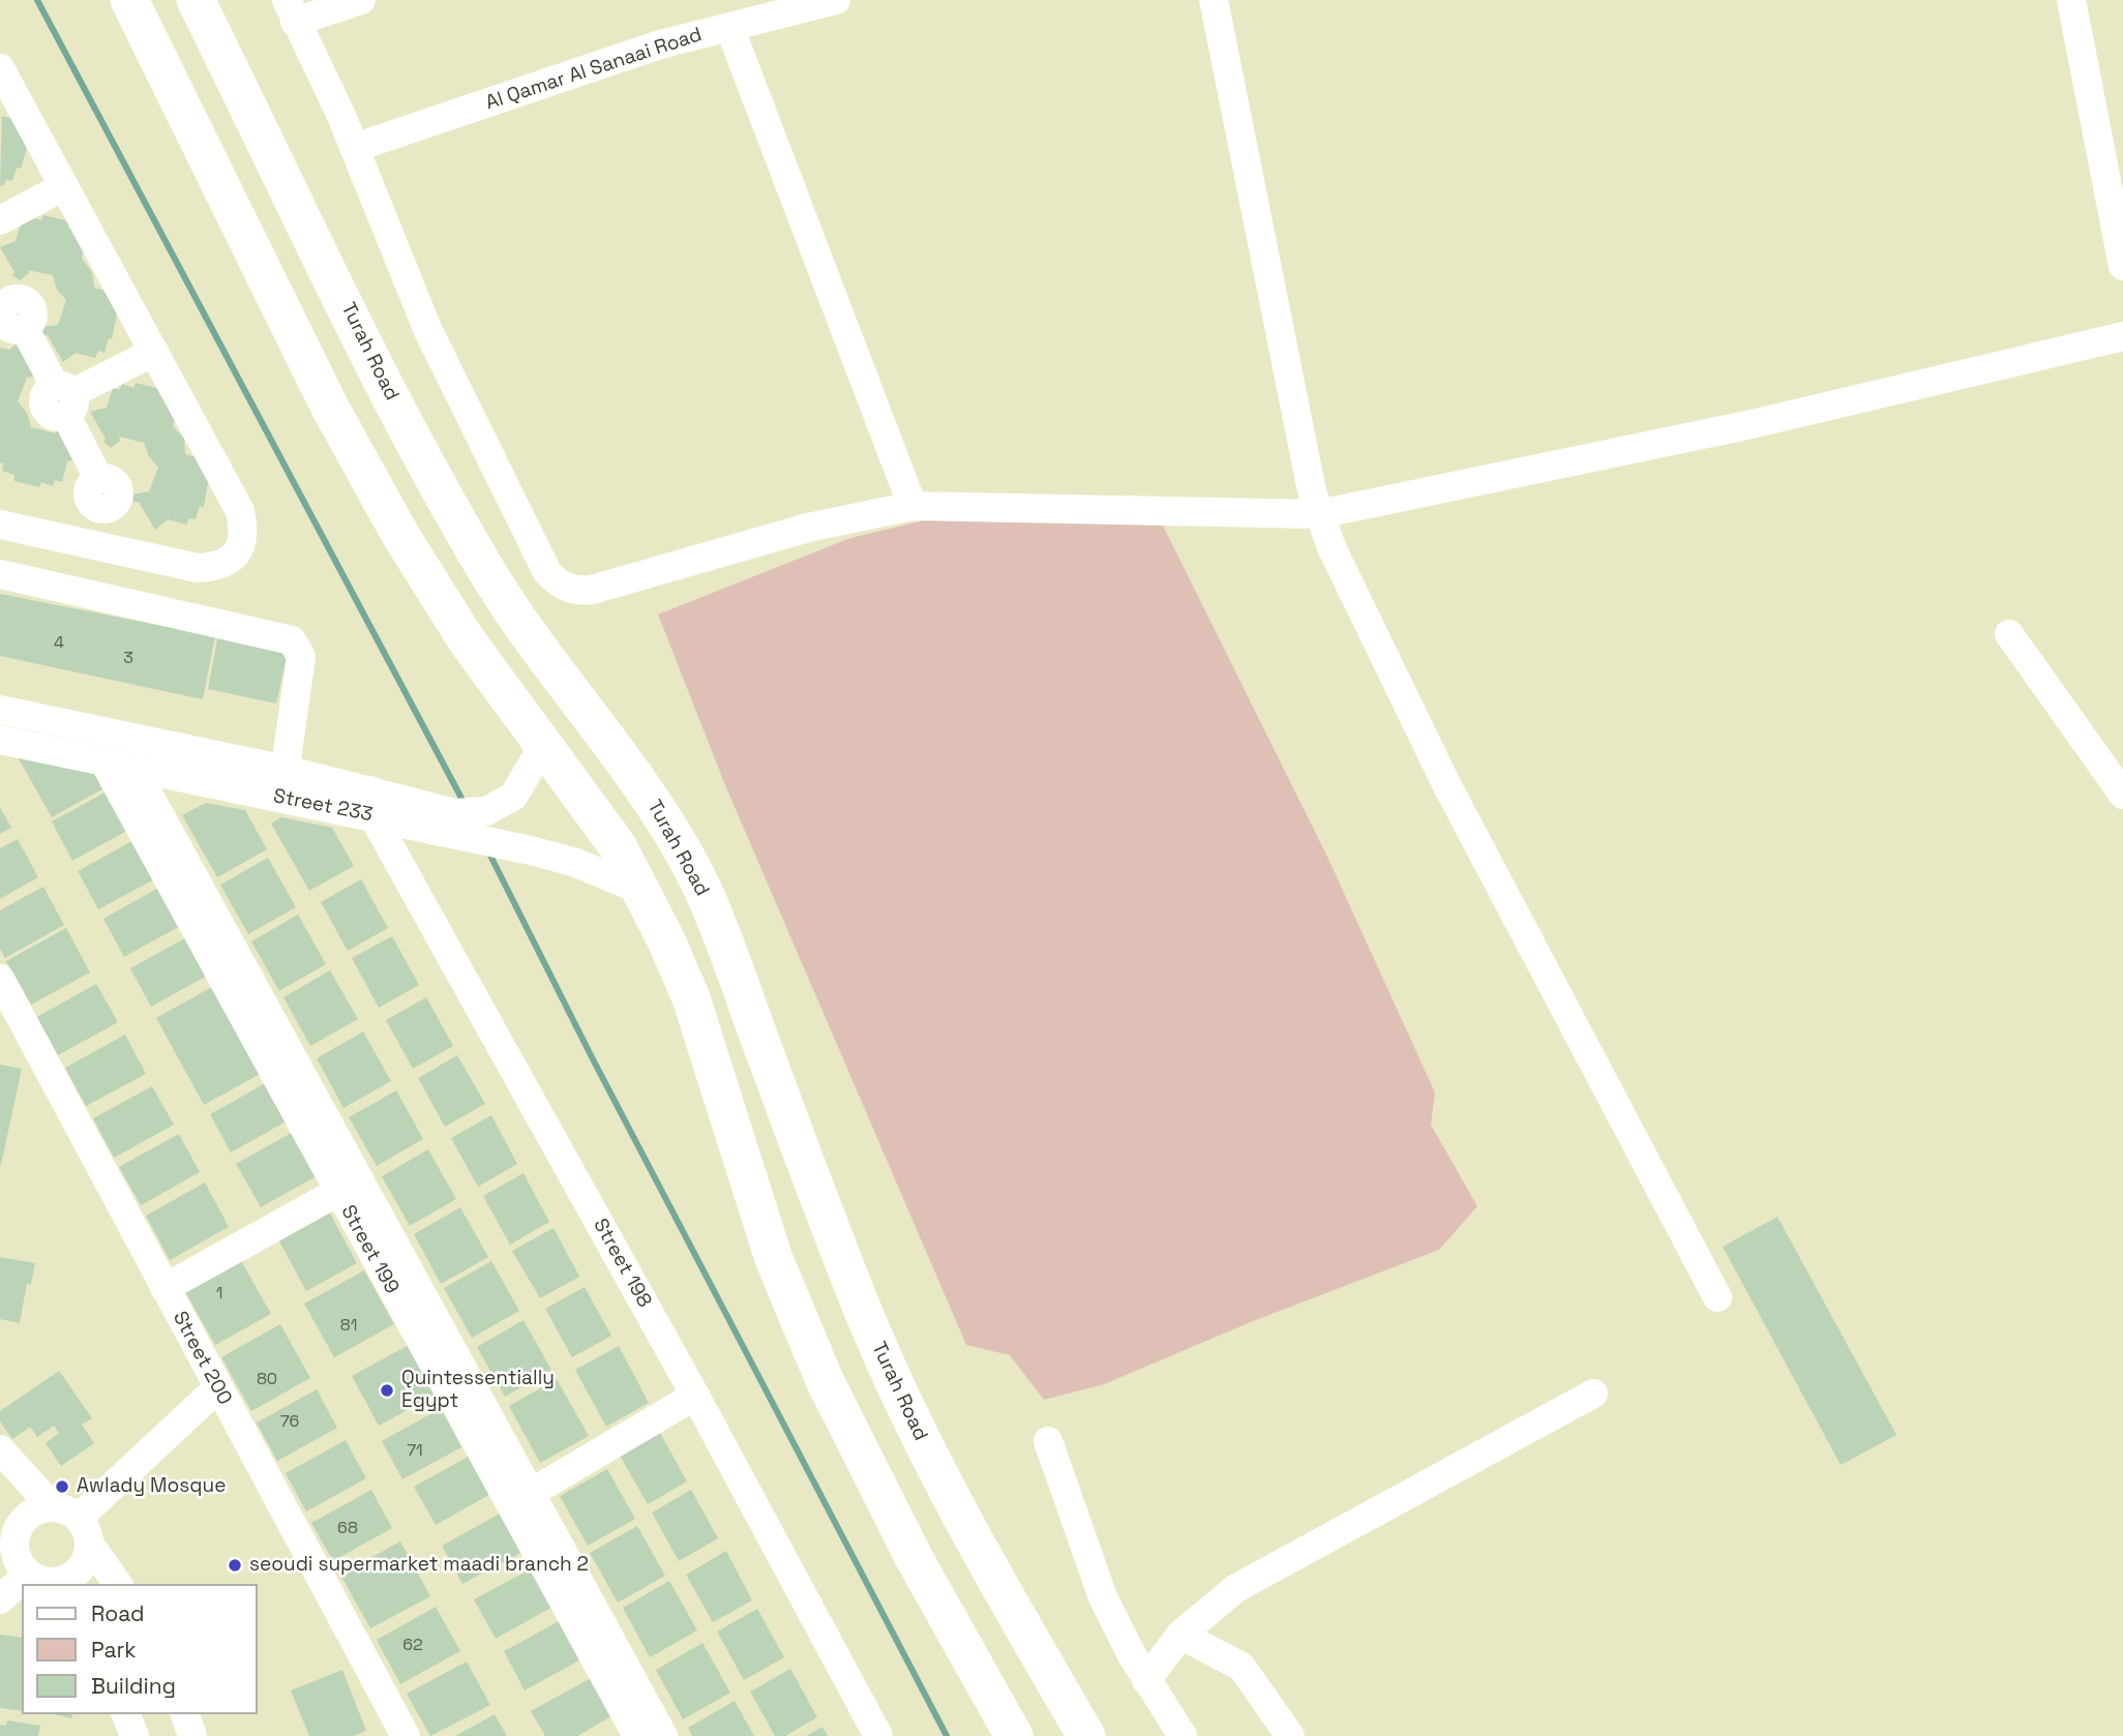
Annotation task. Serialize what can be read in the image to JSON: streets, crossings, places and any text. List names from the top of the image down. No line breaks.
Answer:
{"streets":{"main road":["Turah Road"],"street":["Al Qamar Al Sanaai Road","Street 233","Street 199","Street 198","Street 200"]},"crossings":[["Street 233","Street 199"],["Street 233","Street 198"]],"places":["Quintessentially Egypt","Awlady Mosque","seoudi supermarket maadi branch 2"],"house_numbers":["4","3","1","81","80","76","71","68","62"],"legend":["Road","Park","Building"]}
